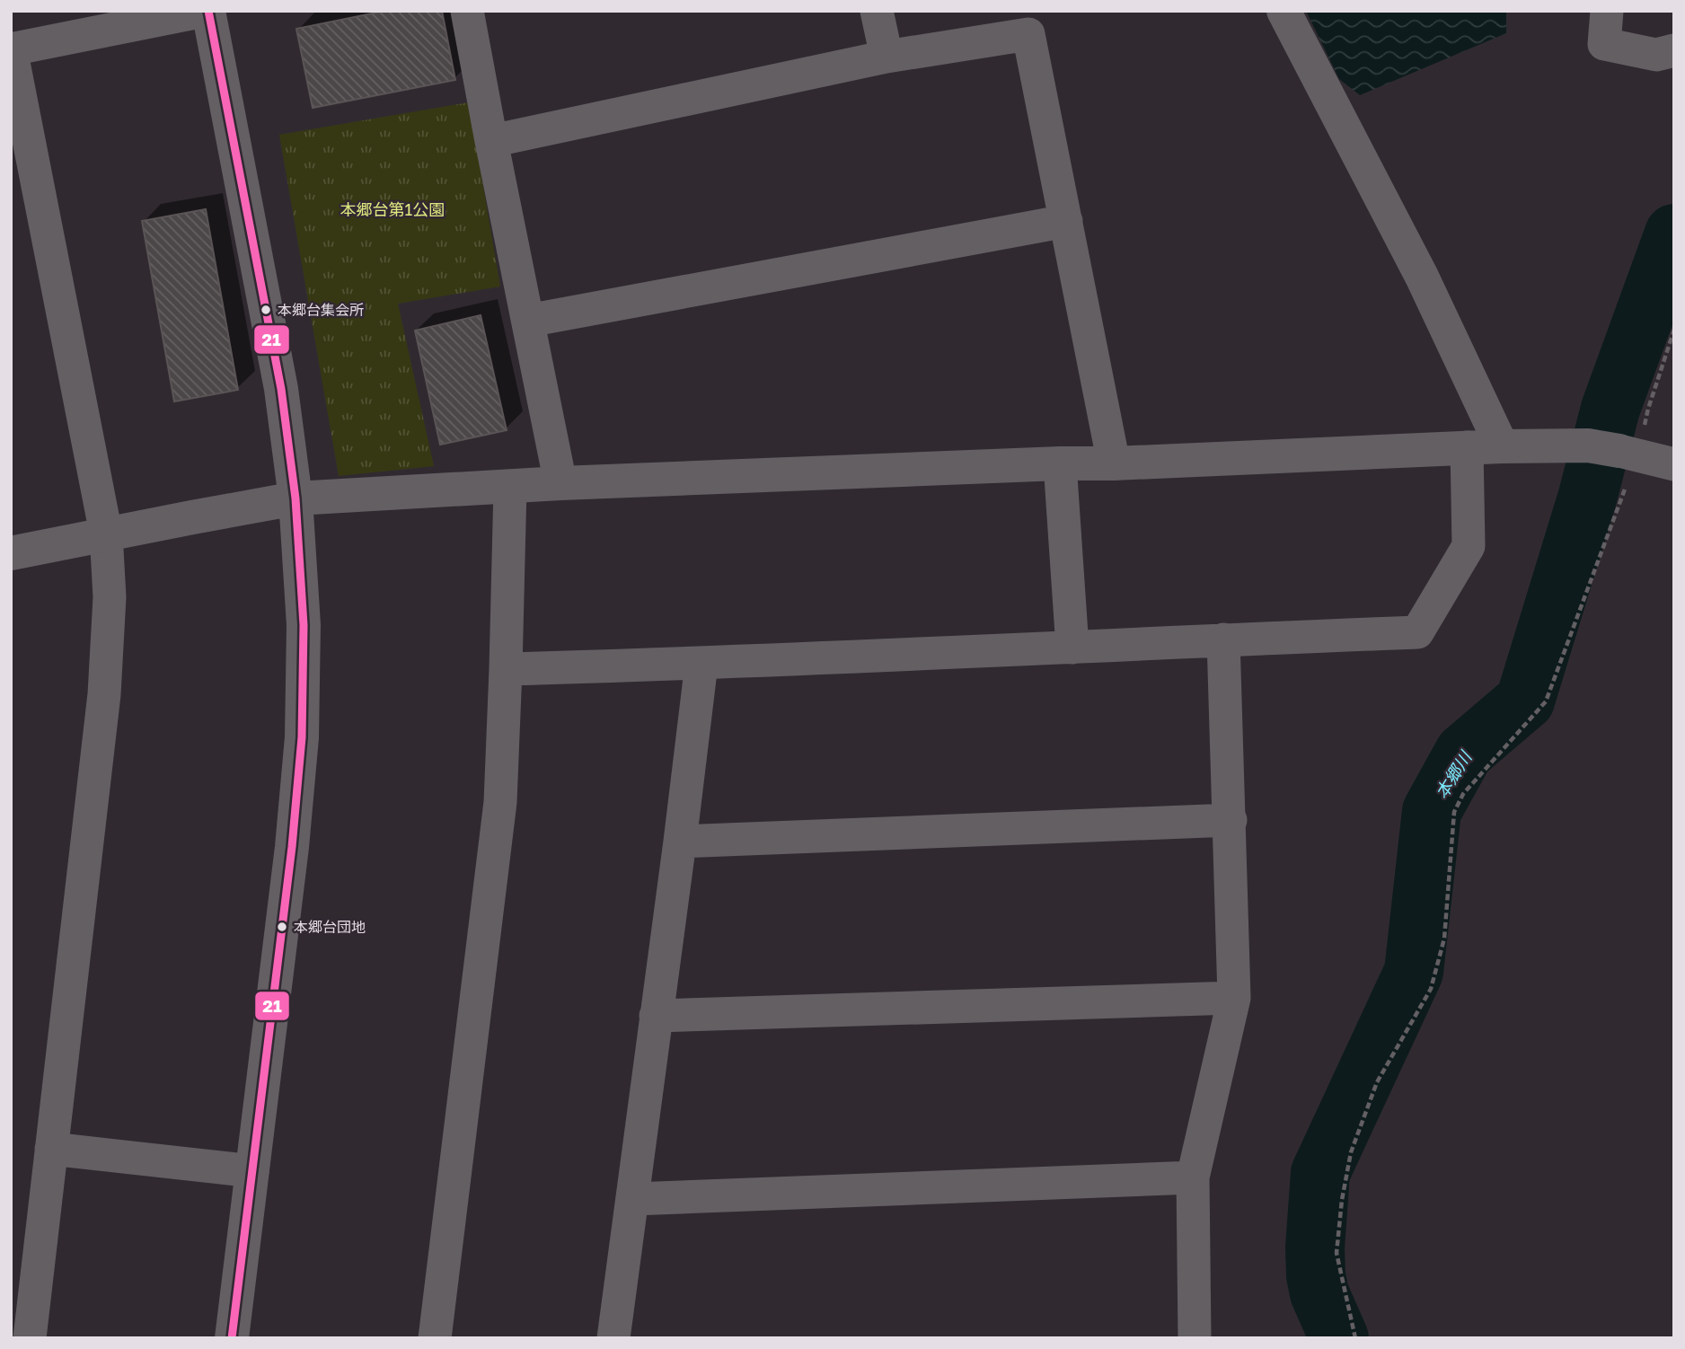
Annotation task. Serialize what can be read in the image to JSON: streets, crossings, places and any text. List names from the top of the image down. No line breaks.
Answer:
{"water":["本郷川"],"parks":["本郷台第1公園"],"places":["本郷台集会所","本郷台団地"],"lines":["transit line 21"]}
